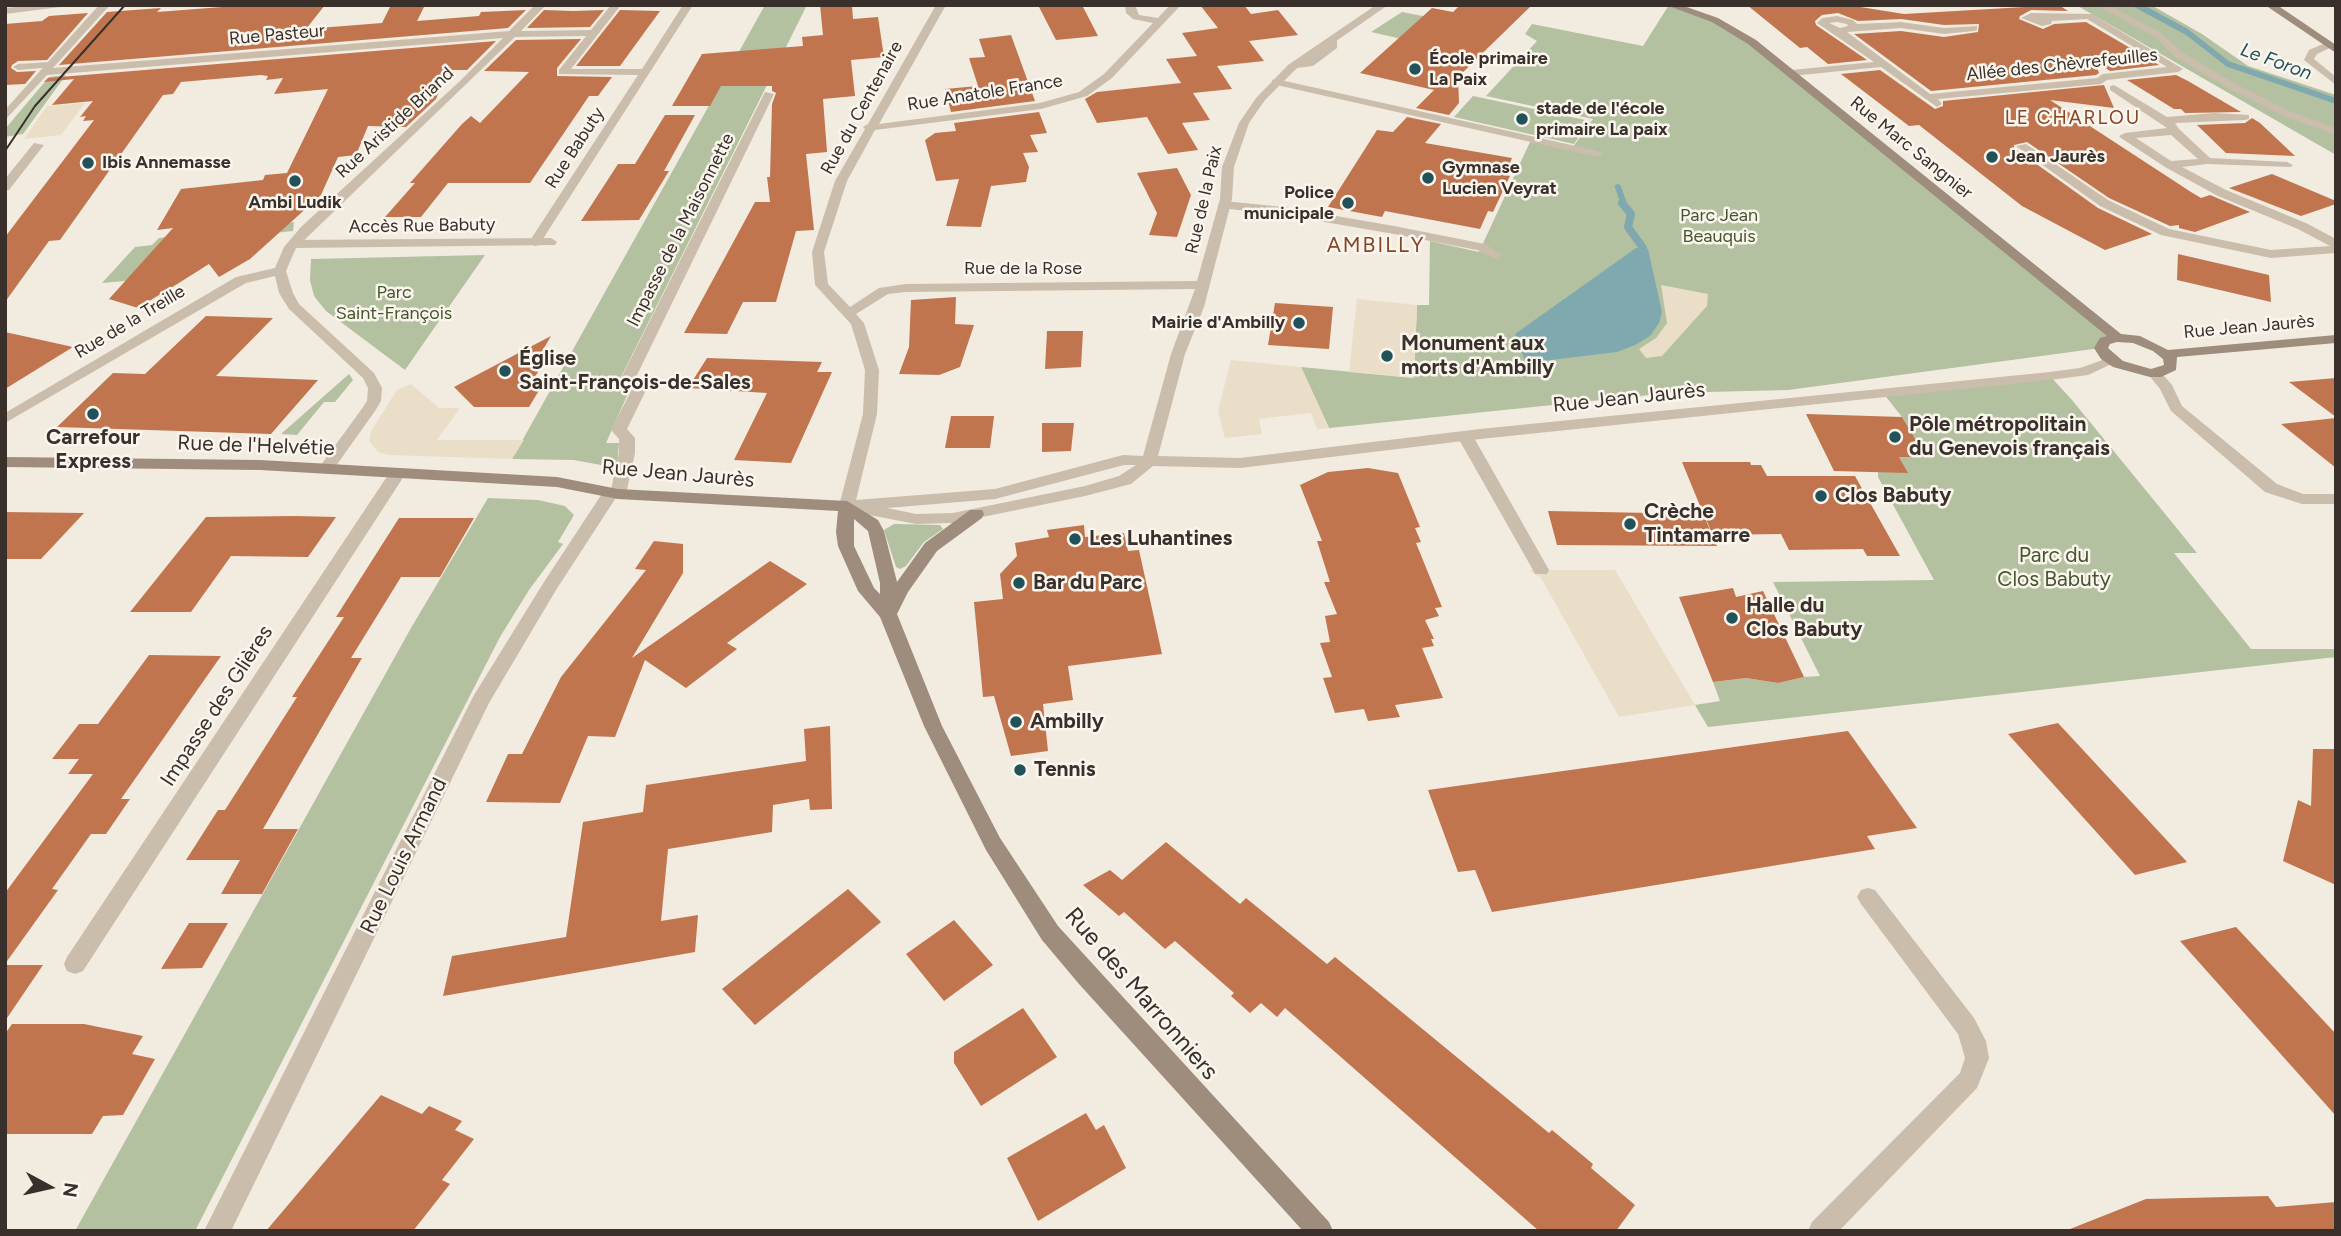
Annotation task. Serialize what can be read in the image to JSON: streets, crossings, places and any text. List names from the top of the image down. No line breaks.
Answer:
{"streets":{"street":["Rue Pasteur","Allée des Chèvrefeuilles","Rue Anatole France","Rue du Centenaire","Rue Aristide Briand","Rue Babuty","Rue Marc Sangnier","Rue de la Paix","Accès Rue Babuty","Impasse de la Maisonnette","Rue de la Rose","Rue de la Treille","Rue Jean Jaurès","Rue de l'Helvétie","Impasse des Glières","Rue Louis Armand","Rue des Marronniers"]},"crossings":[["Rue Pasteur","Rue Aristide Briand"],["Rue Anatole France","Rue du Centenaire"],["Rue du Centenaire","Rue de la Rose"],["Rue du Centenaire","Rue Jean Jaurès"],["Rue du Centenaire","Rue des Marronniers"],["Rue Aristide Briand","Accès Rue Babuty"],["Rue Aristide Briand","Rue de la Treille"],["Rue Babuty","Accès Rue Babuty"],["Rue de la Paix","Rue de la Rose"],["Rue de la Paix","Rue Jean Jaurès"],["Impasse de la Maisonnette","Rue Jean Jaurès"],["Impasse de la Maisonnette","Rue Louis Armand"],["Rue Jean Jaurès","Rue de l'Helvétie"],["Rue Jean Jaurès","Rue Louis Armand"],["Rue Jean Jaurès","Rue des Marronniers"],["Rue de l'Helvétie","Impasse des Glières"]],"districts":["LE CHARLOU","AMBILLY"],"water":["Le Foron"],"parks":["Parc Jean Beauquis","Parc Saint-François","Parc du Clos Babuty"],"places":["École primaire La Paix","stade de l'école primaire La paix","Jean Jaurès","Ibis Annemasse","Gymnase Lucien Veyrat","Ambi Ludik","Police municipale","Mairie d'Ambilly","Monument aux morts d'Ambilly","Église Saint-François-de-Sales","Carrefour Express","Pôle métropolitain du Genevois français","Clos Babuty","Crèche Tintamarre","Les Luhantines","Bar du Parc","Halle du Clos Babuty","Ambilly","Tennis"],"north":"right"}
